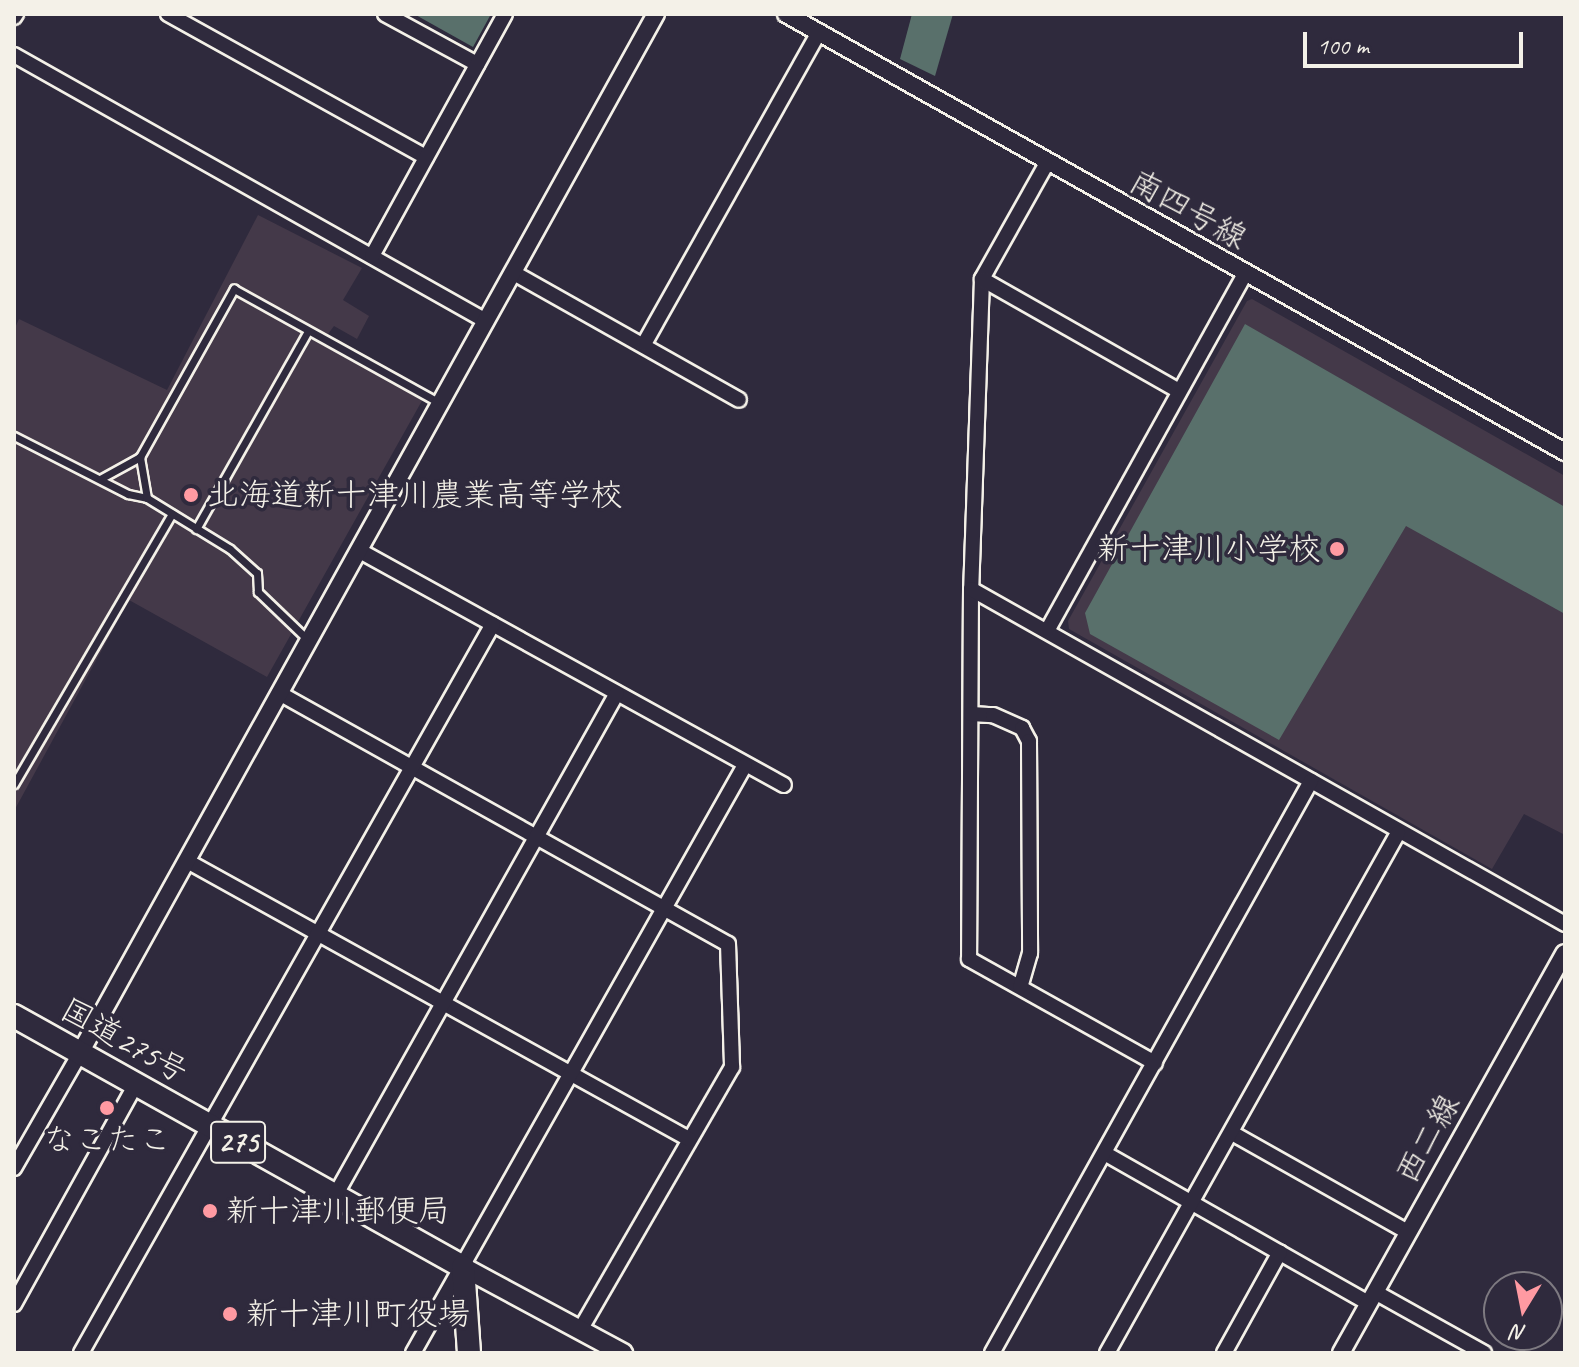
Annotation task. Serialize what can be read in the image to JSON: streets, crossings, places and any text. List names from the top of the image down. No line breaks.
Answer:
{"streets":{"highway":["国道275号","275"],"street":["南四号線","西二線"]},"places":["北海道新十津川農業高等学校","新十津川小学校","なこたこ","新十津川郵便局","新十津川町役場"],"scale_bar":"100 m","north":"bottom"}
